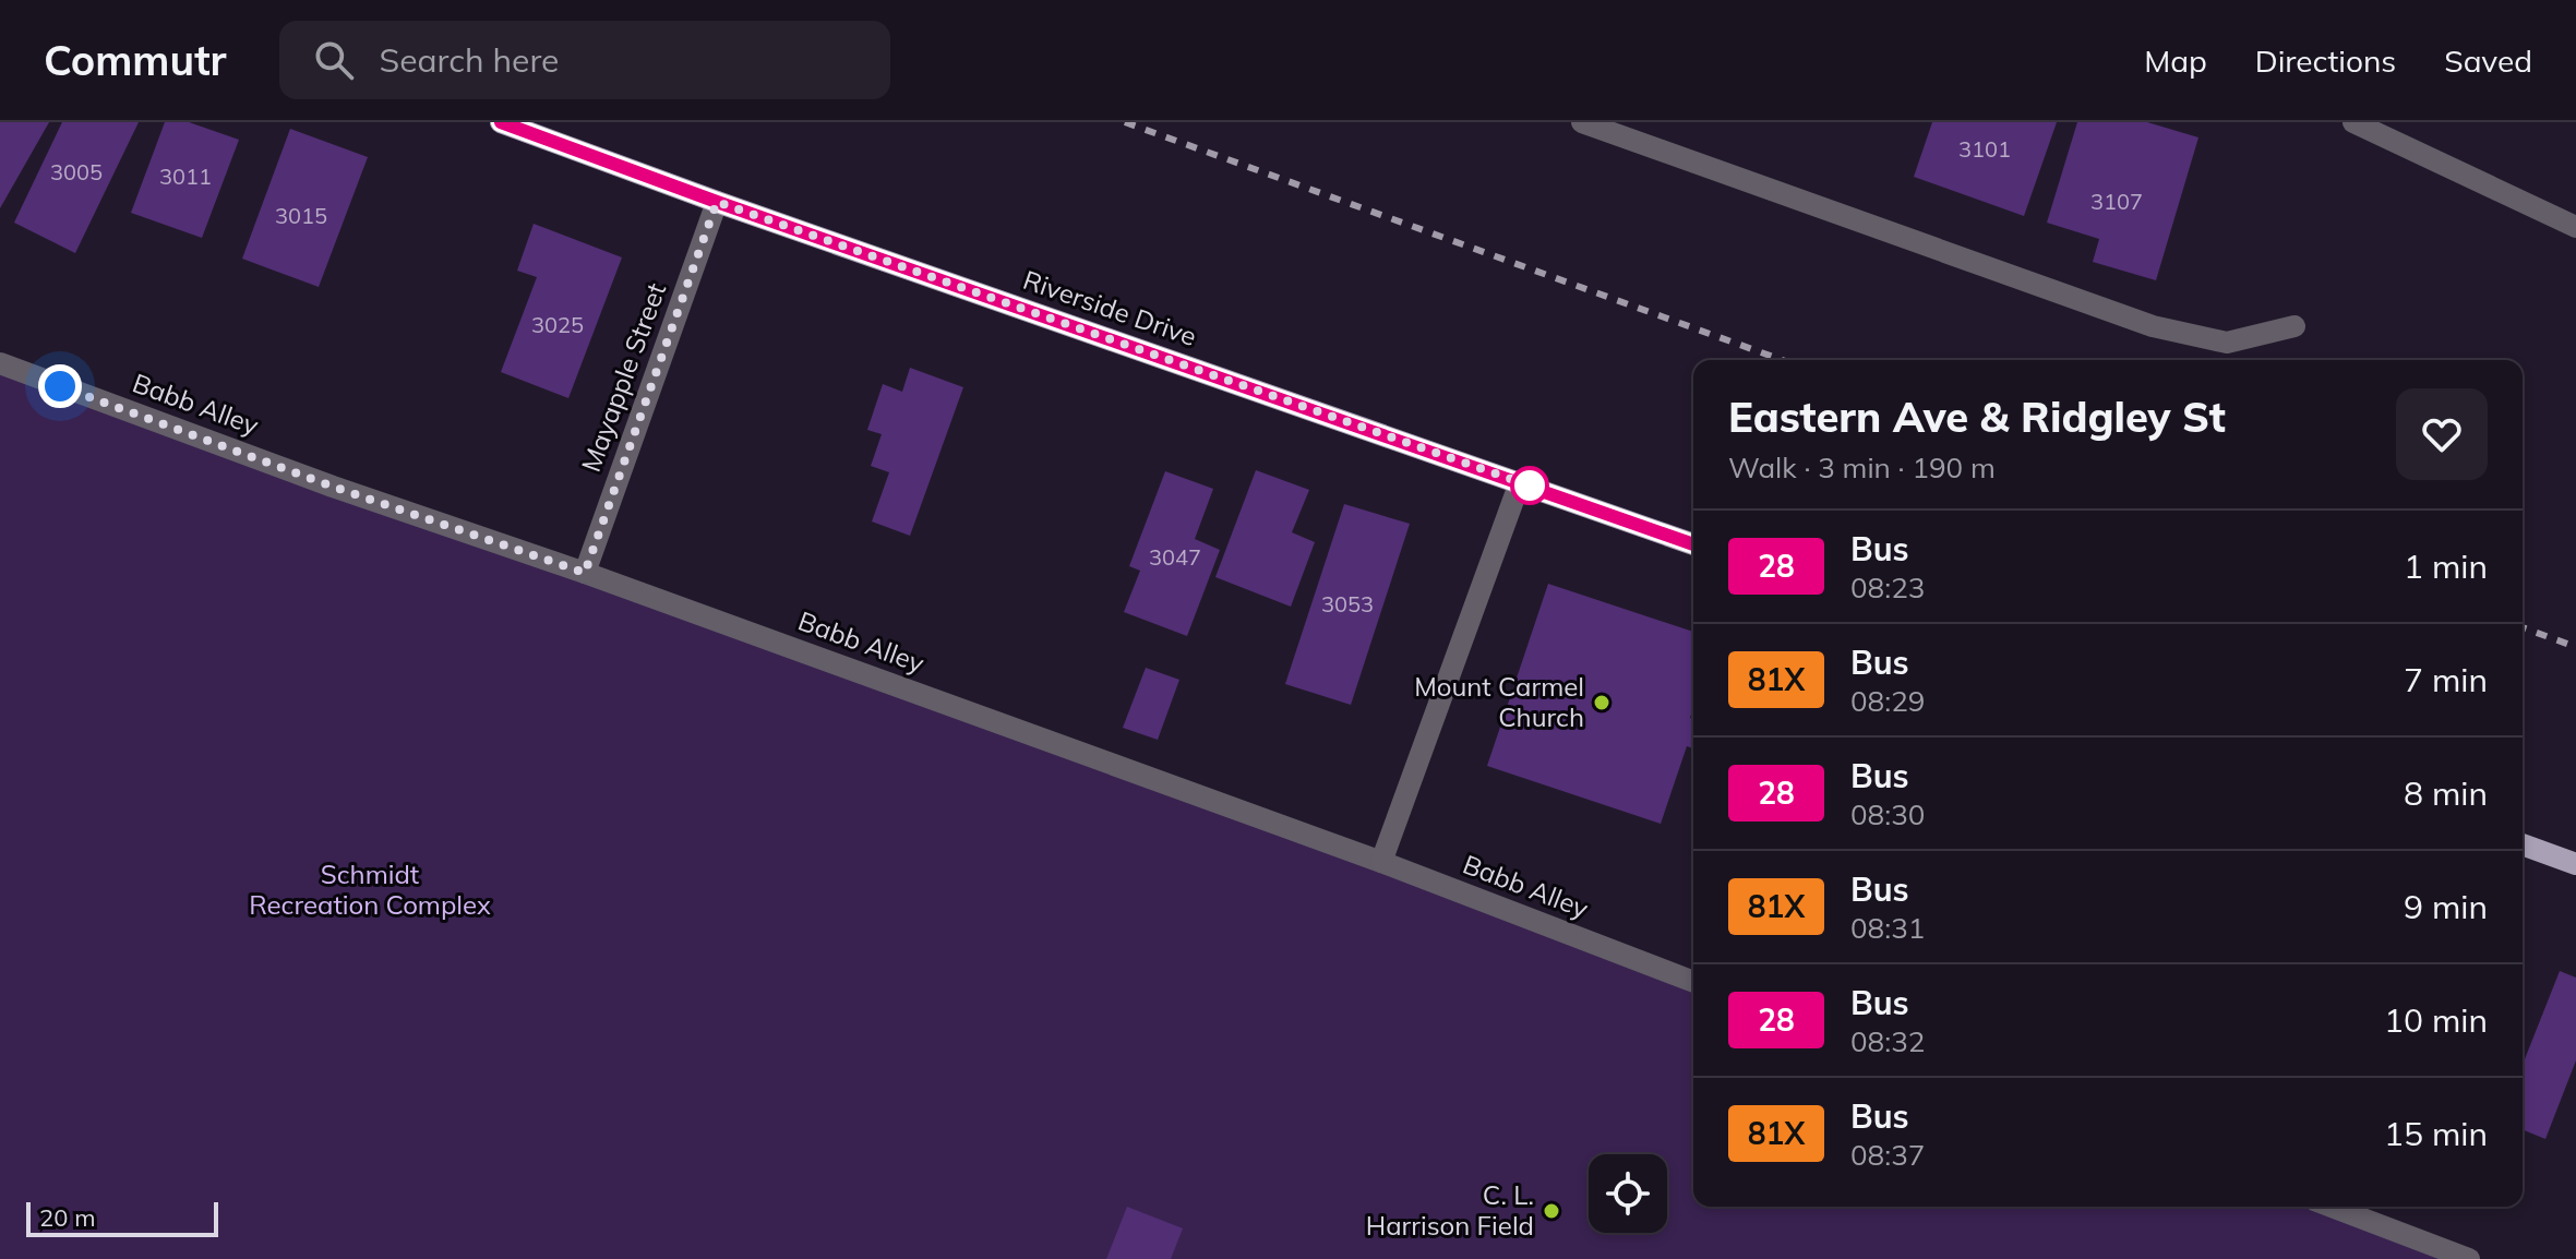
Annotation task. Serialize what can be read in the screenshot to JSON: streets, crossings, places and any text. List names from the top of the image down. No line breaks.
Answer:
{"streets":{"main road":["Riverside Drive"],"street":["Mayapple Street","Babb Alley"]},"crossings":[["Riverside Drive","Mayapple Street"],["Mayapple Street","Babb Alley"]],"parks":["Schmidt Recreation Complex"],"places":["Mount Carmel Church","C. L. Harrison Field"],"lines":["bus line 28"],"house_numbers":["3101","3005","3011","3107","3015","3025","3047","3053"],"scale_bar":"20 m","page":{"header":"Commutr","search":"Search here","nav":["Map","Directions","Saved"],"heading":["Eastern Ave & Ridgley St","Walk · 3 min · 190 m"],"list":[{"mark":"28","name":"Bus","note":"08:23","value":"1 min"},{"mark":"81X","name":"Bus","note":"08:29","value":"7 min"},{"mark":"28","name":"Bus","note":"08:30","value":"8 min"},{"mark":"81X","name":"Bus","note":"08:31","value":"9 min"},{"mark":"28","name":"Bus","note":"08:32","value":"10 min"},{"mark":"81X","name":"Bus","note":"08:37","value":"15 min"}],"scale":"20 m"}}
